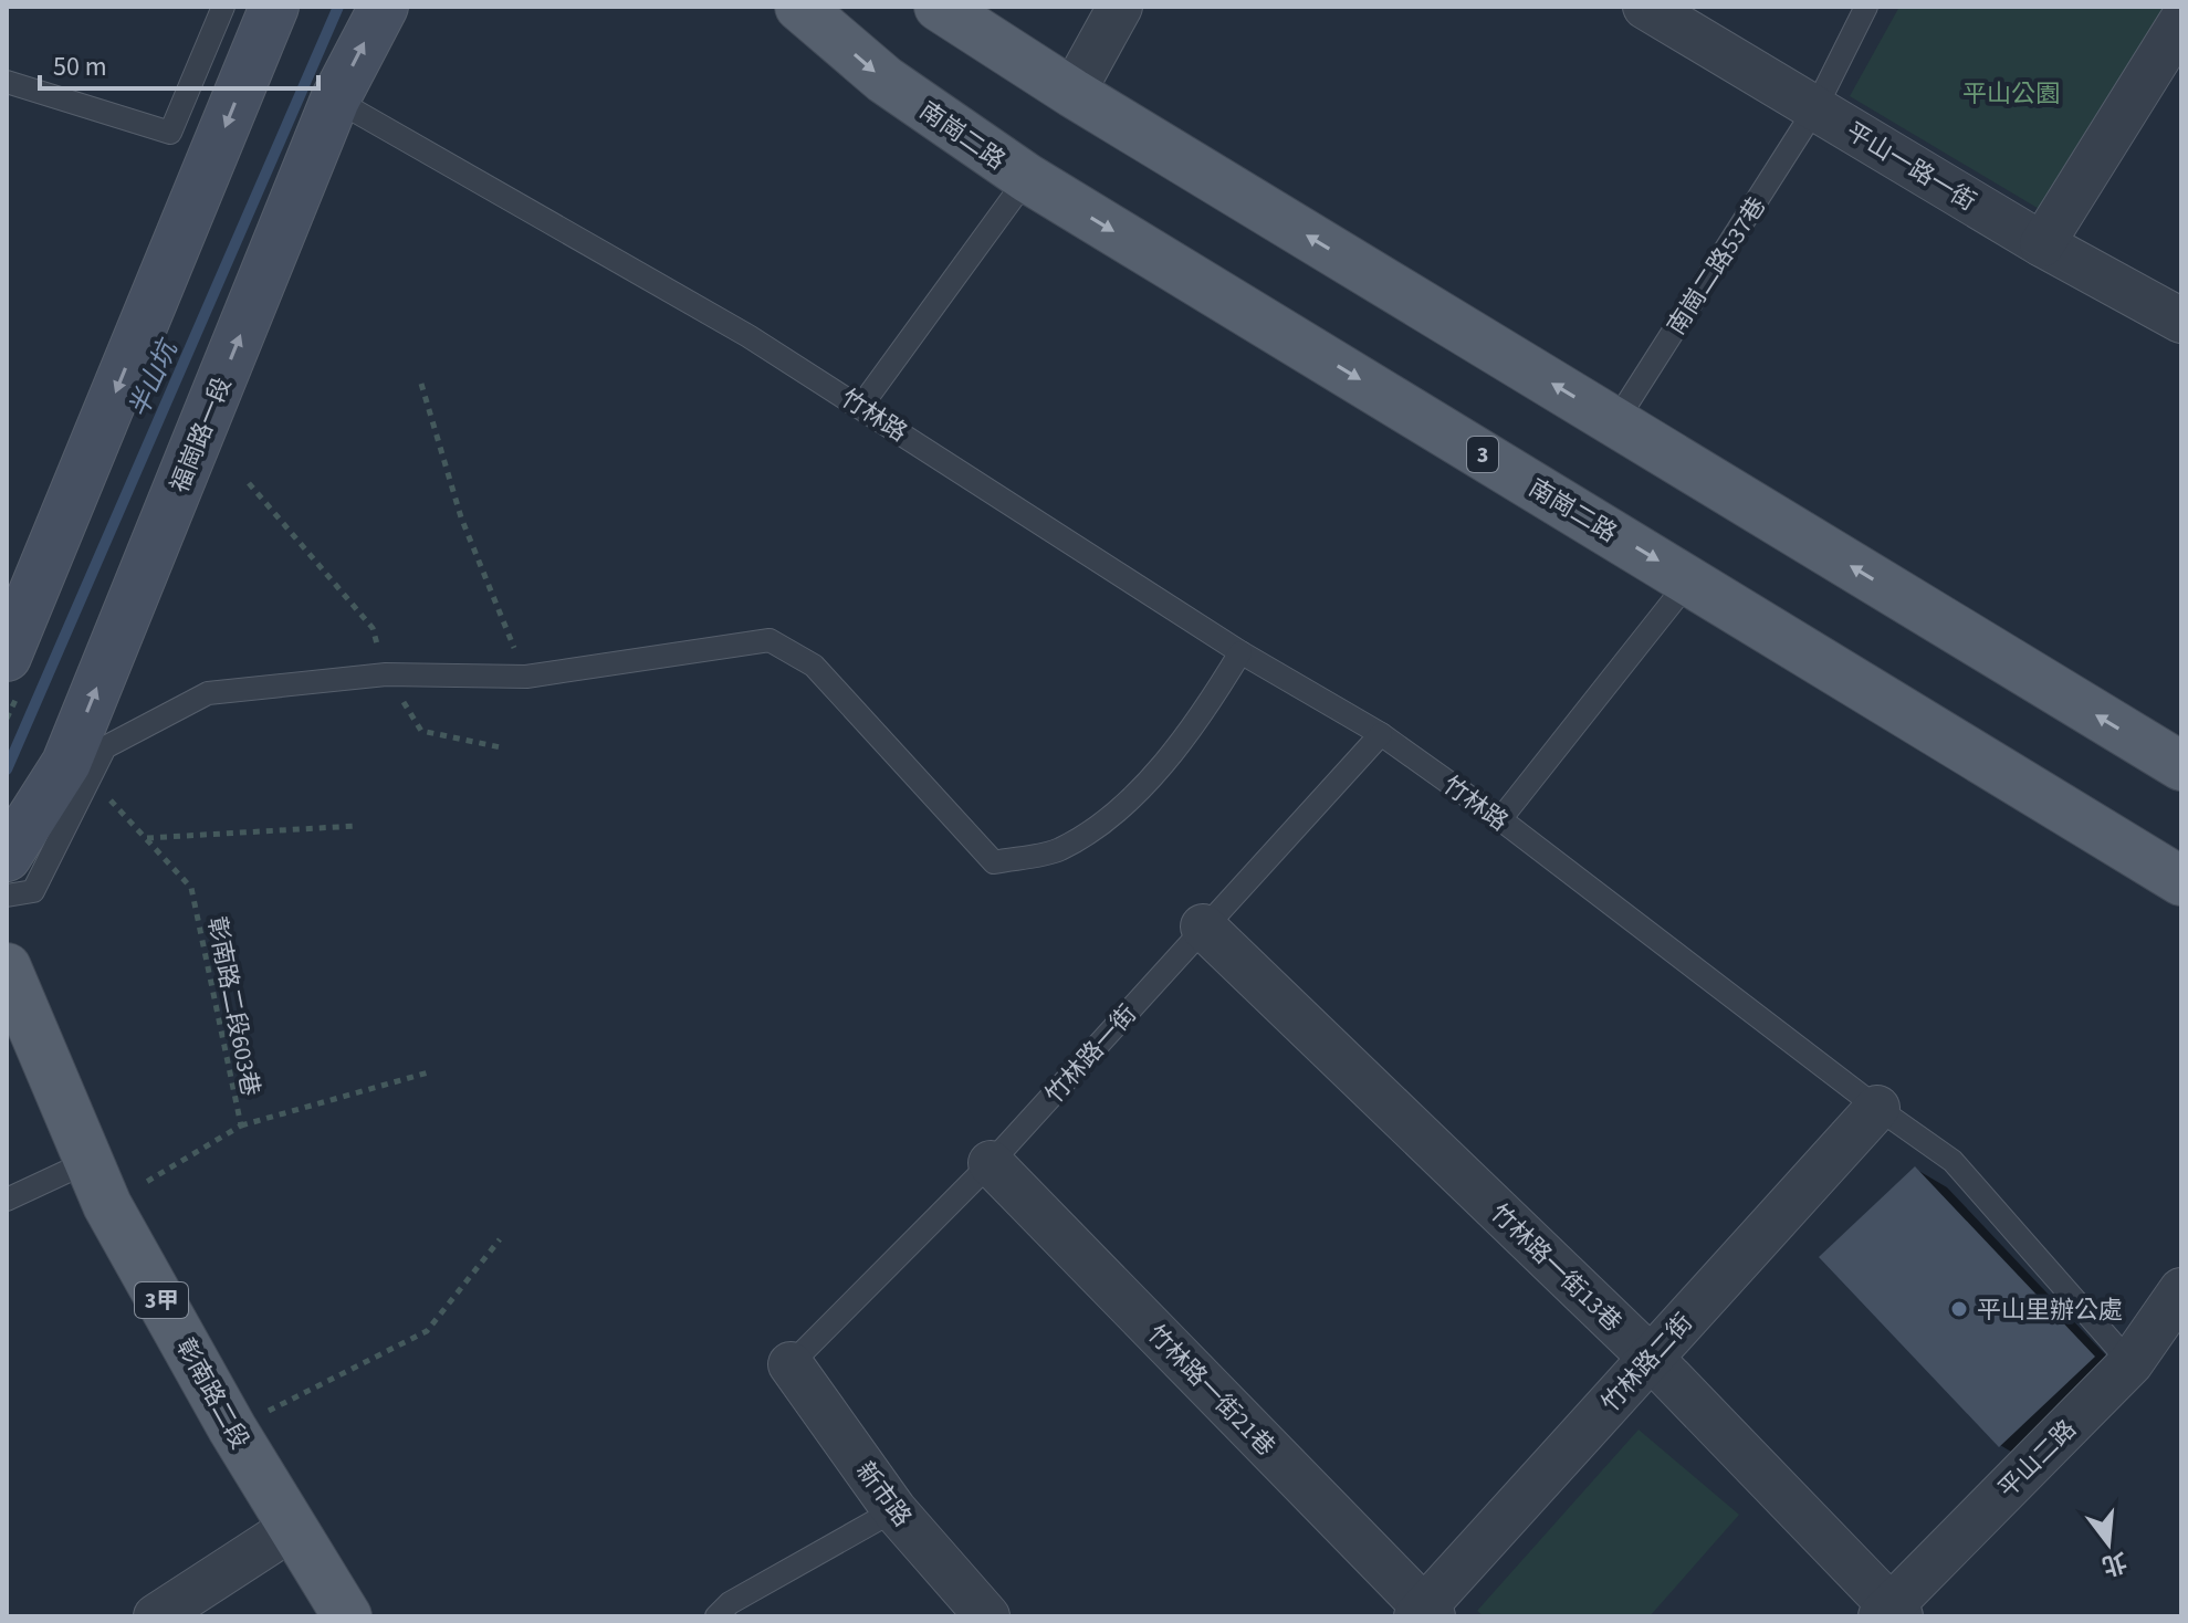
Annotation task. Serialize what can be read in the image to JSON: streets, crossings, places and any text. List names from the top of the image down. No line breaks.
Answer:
{"streets":{"main road":["南崗二路","3","3甲","彰南路二段"],"street":["平山一路一街","福崗路一段","竹林路一街13巷","竹林路二街","竹林路一街21巷","平山二路","新市路"],"lane":["南崗二路537巷","竹林路","竹林路一街"],"path":["彰南路二段603巷"]},"crossings":[["平山一路一街","南崗二路537巷"],["竹林路","福崗路一段"],["竹林路","竹林路一街"],["竹林路","竹林路二街"],["竹林路","平山二路"],["彰南路二段603巷","彰南路二段"],["竹林路一街","竹林路一街13巷"],["竹林路一街","竹林路一街21巷"],["竹林路一街","新市路"],["竹林路一街13巷","竹林路二街"],["竹林路一街13巷","平山二路"],["竹林路二街","竹林路一街21巷"]],"water":["半山坑"],"parks":["平山公園"],"places":["平山里辦公處"],"scale_bar":"50 m","north":"bottom"}
